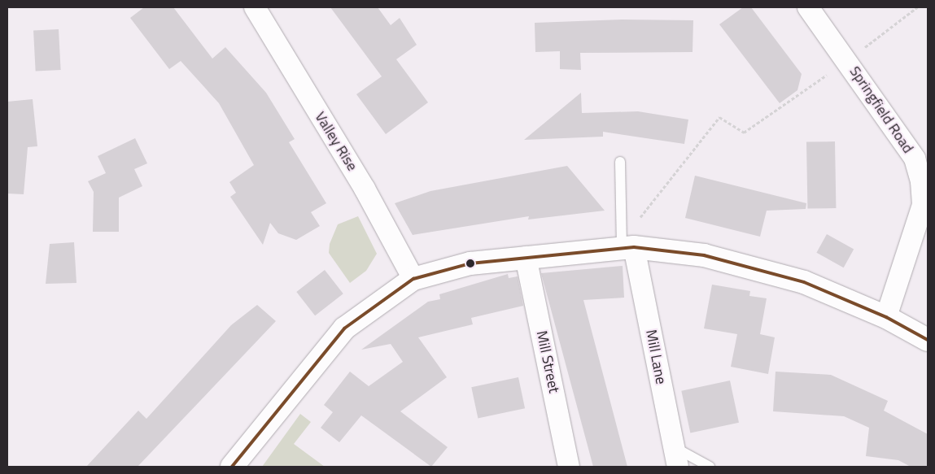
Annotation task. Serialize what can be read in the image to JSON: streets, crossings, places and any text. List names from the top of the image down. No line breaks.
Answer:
{"streets":{"street":["Springfield Road","Valley Rise","Mill Lane","Mill Street"]}}
